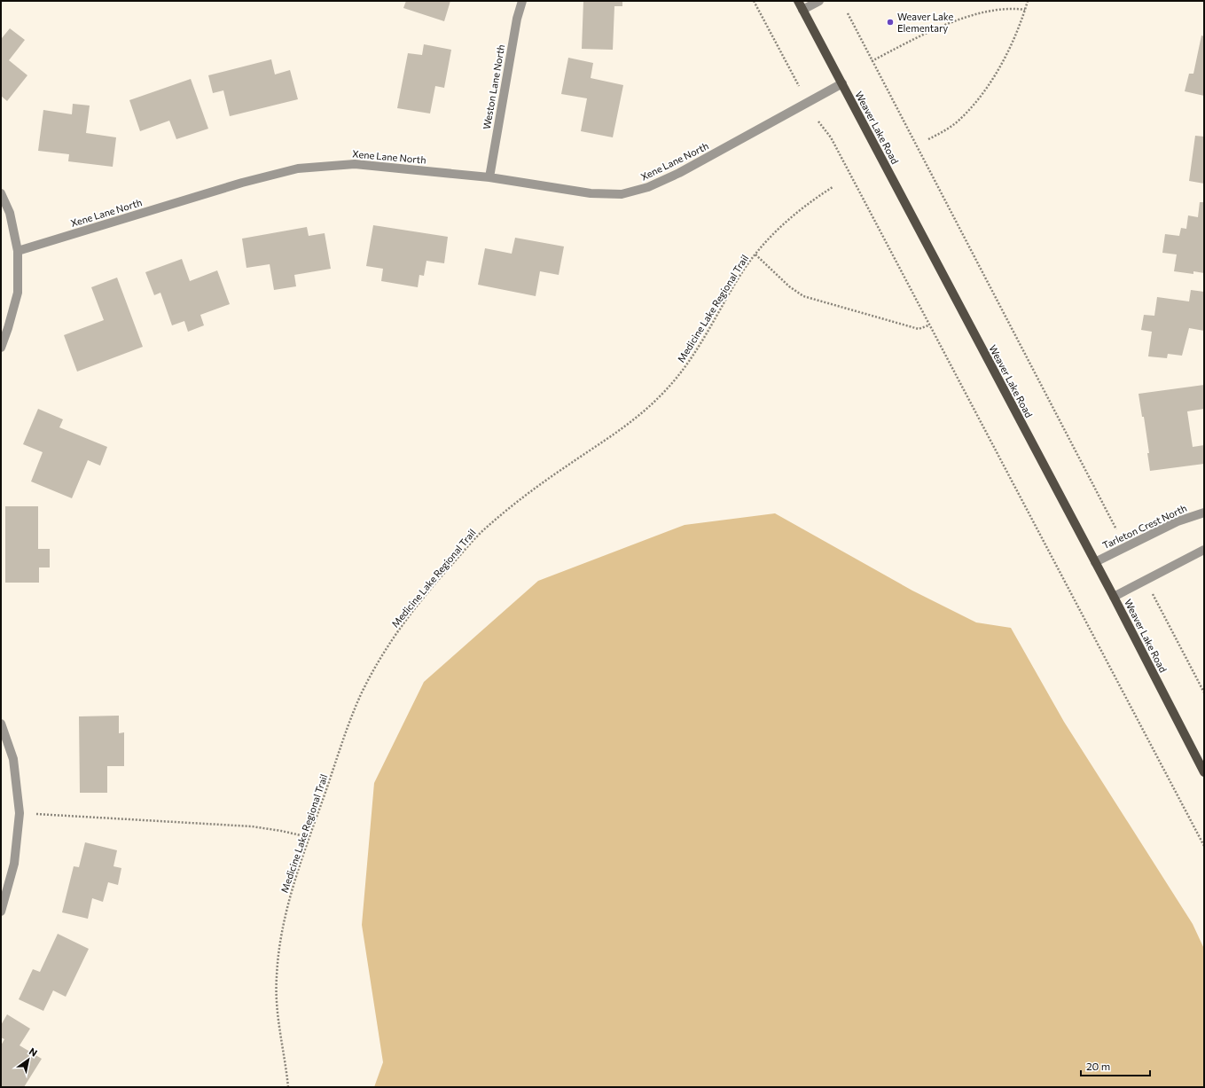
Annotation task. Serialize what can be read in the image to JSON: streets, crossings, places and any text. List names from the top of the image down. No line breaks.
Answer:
{"streets":{"main road":["Weaver Lake Road"],"street":["Weston Lane North","Xene Lane North","Tarleton Crest North"],"path":["Medicine Lake Regional Trail"]},"crossings":[["Weston Lane North","Xene Lane North"],["Weaver Lake Road","Xene Lane North"],["Weaver Lake Road","Tarleton Crest North"]],"places":["Weaver Lake Elementary"],"scale_bar":"20 m","north":"top right"}
